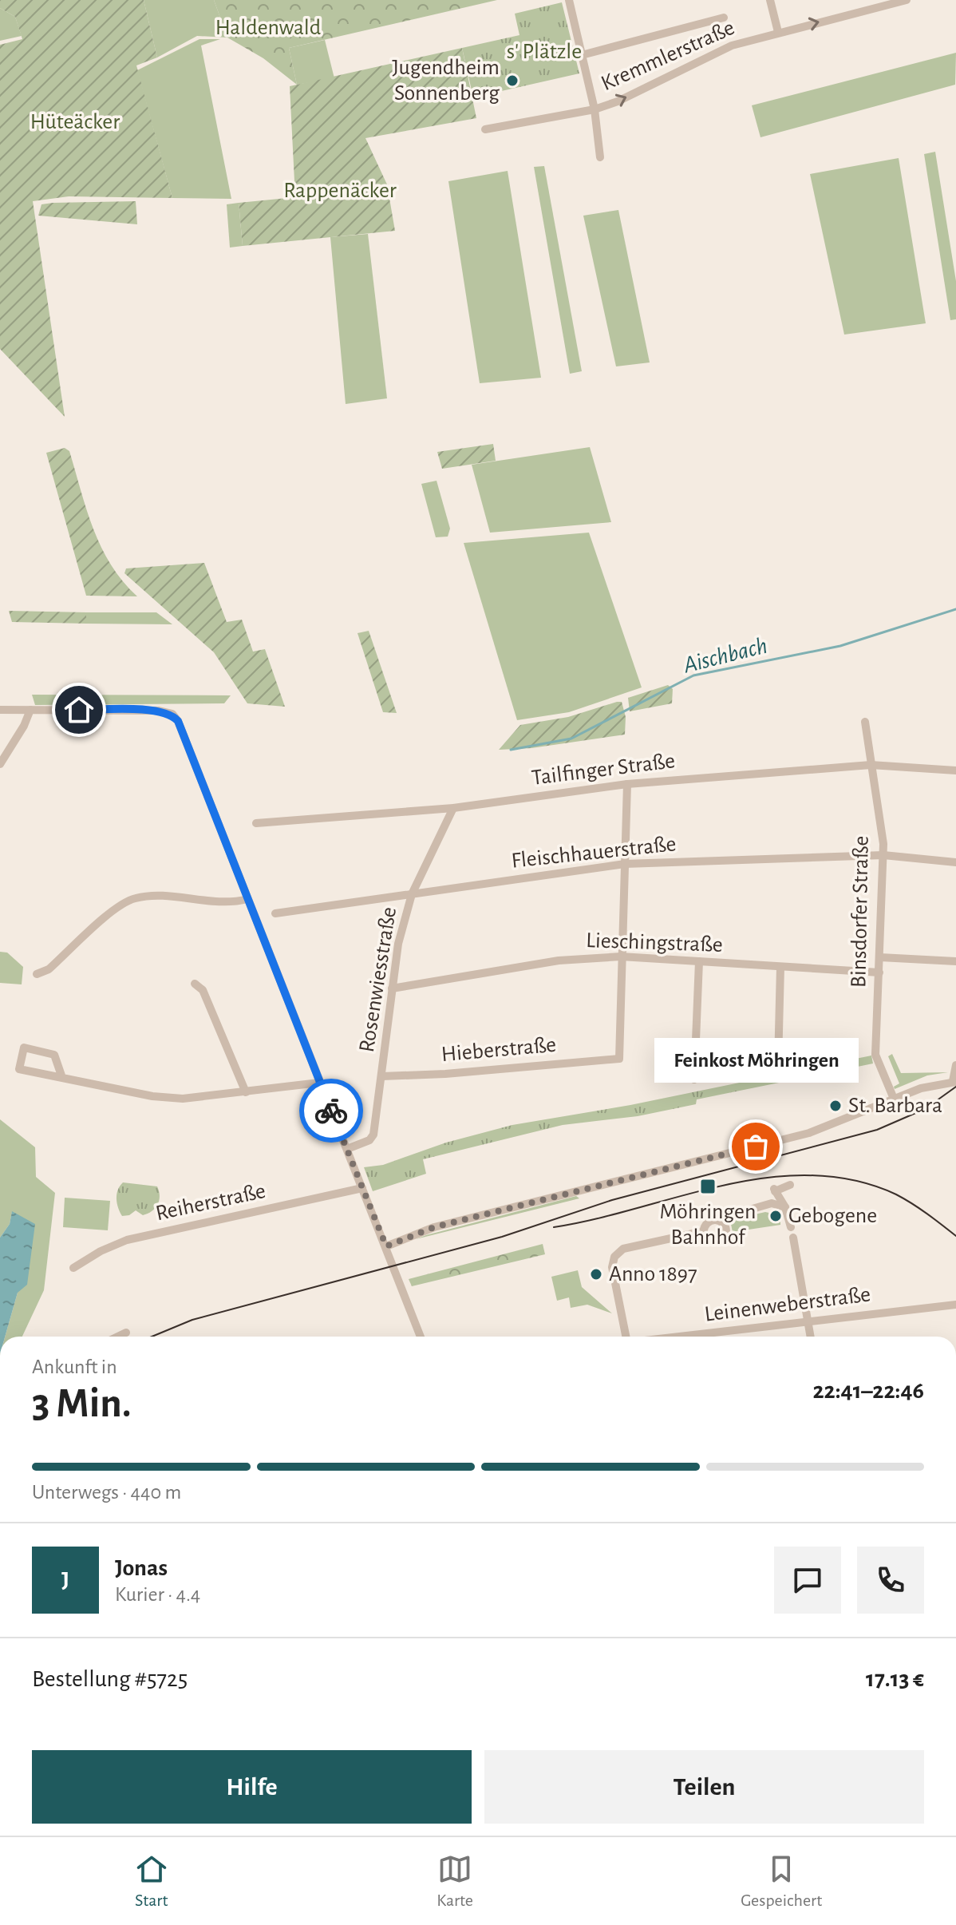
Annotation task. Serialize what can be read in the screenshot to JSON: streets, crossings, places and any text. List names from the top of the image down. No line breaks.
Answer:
{"streets":{"street":["Kremmlerstraße","Tailfinger Straße","Fleischhauerstraße","Binsdorfer Straße","Lieschingstraße","Rosenwiesstraße","Hieberstraße","Reiherstraße","Leinenweberstraße"]},"crossings":[["Tailfinger Straße","Binsdorfer Straße"],["Tailfinger Straße","Rosenwiesstraße"],["Fleischhauerstraße","Binsdorfer Straße"],["Fleischhauerstraße","Rosenwiesstraße"],["Binsdorfer Straße","Lieschingstraße"],["Lieschingstraße","Rosenwiesstraße"],["Lieschingstraße","Hieberstraße"],["Rosenwiesstraße","Hieberstraße"]],"water":["Aischbach"],"parks":["Haldenwald","s' Plätzle","Hüteäcker","Rappenäcker"],"places":{"other":["Jugendheim Sonnenberg","St. Barbara","Feinkost Möhringen","Gebogene","Anno 1897"],"transit":["Möhringen Bahnhof"]},"page":{"bubble":"Feinkost Möhringen","heading":["3 Min.","Ankunft in","22:41–22:46"],"panel":["Jonas","Kurier · 4.4","Bestellung #5725","17.13 €"],"bar":"Unterwegs · 440 m","round":"J","buttons":["Hilfe","Teilen"],"tabs":["Start","Karte","Gespeichert"]}}
